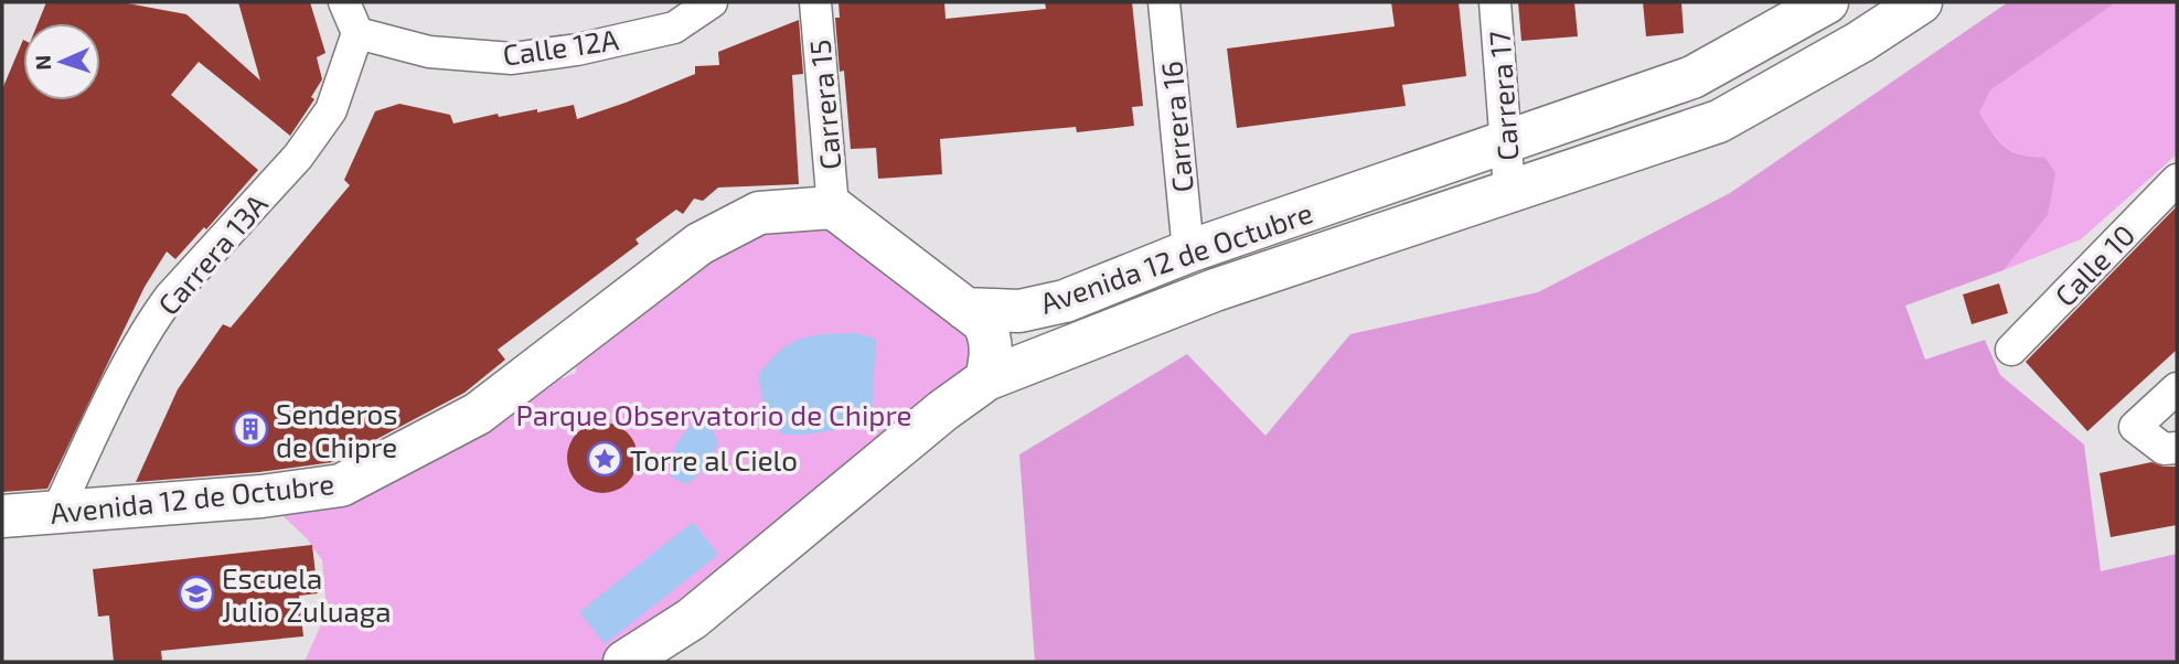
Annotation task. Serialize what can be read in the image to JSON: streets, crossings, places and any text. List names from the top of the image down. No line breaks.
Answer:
{"streets":{"main road":["Avenida 12 de Octubre"],"street":["Calle 12A","Carrera 17","Carrera 15","Carrera 16","Carrera 13A","Calle 10"]},"crossings":[["Calle 12A","Carrera 13A"],["Carrera 17","Avenida 12 de Octubre"],["Carrera 15","Avenida 12 de Octubre"],["Carrera 16","Avenida 12 de Octubre"],["Carrera 13A","Avenida 12 de Octubre"]],"parks":["Parque Observatorio de Chipre"],"places":{"building":["Senderos de Chipre"],"place":["Torre al Cielo"],"school or university":["Escuela Julio Zuluaga"]},"north":"left"}
